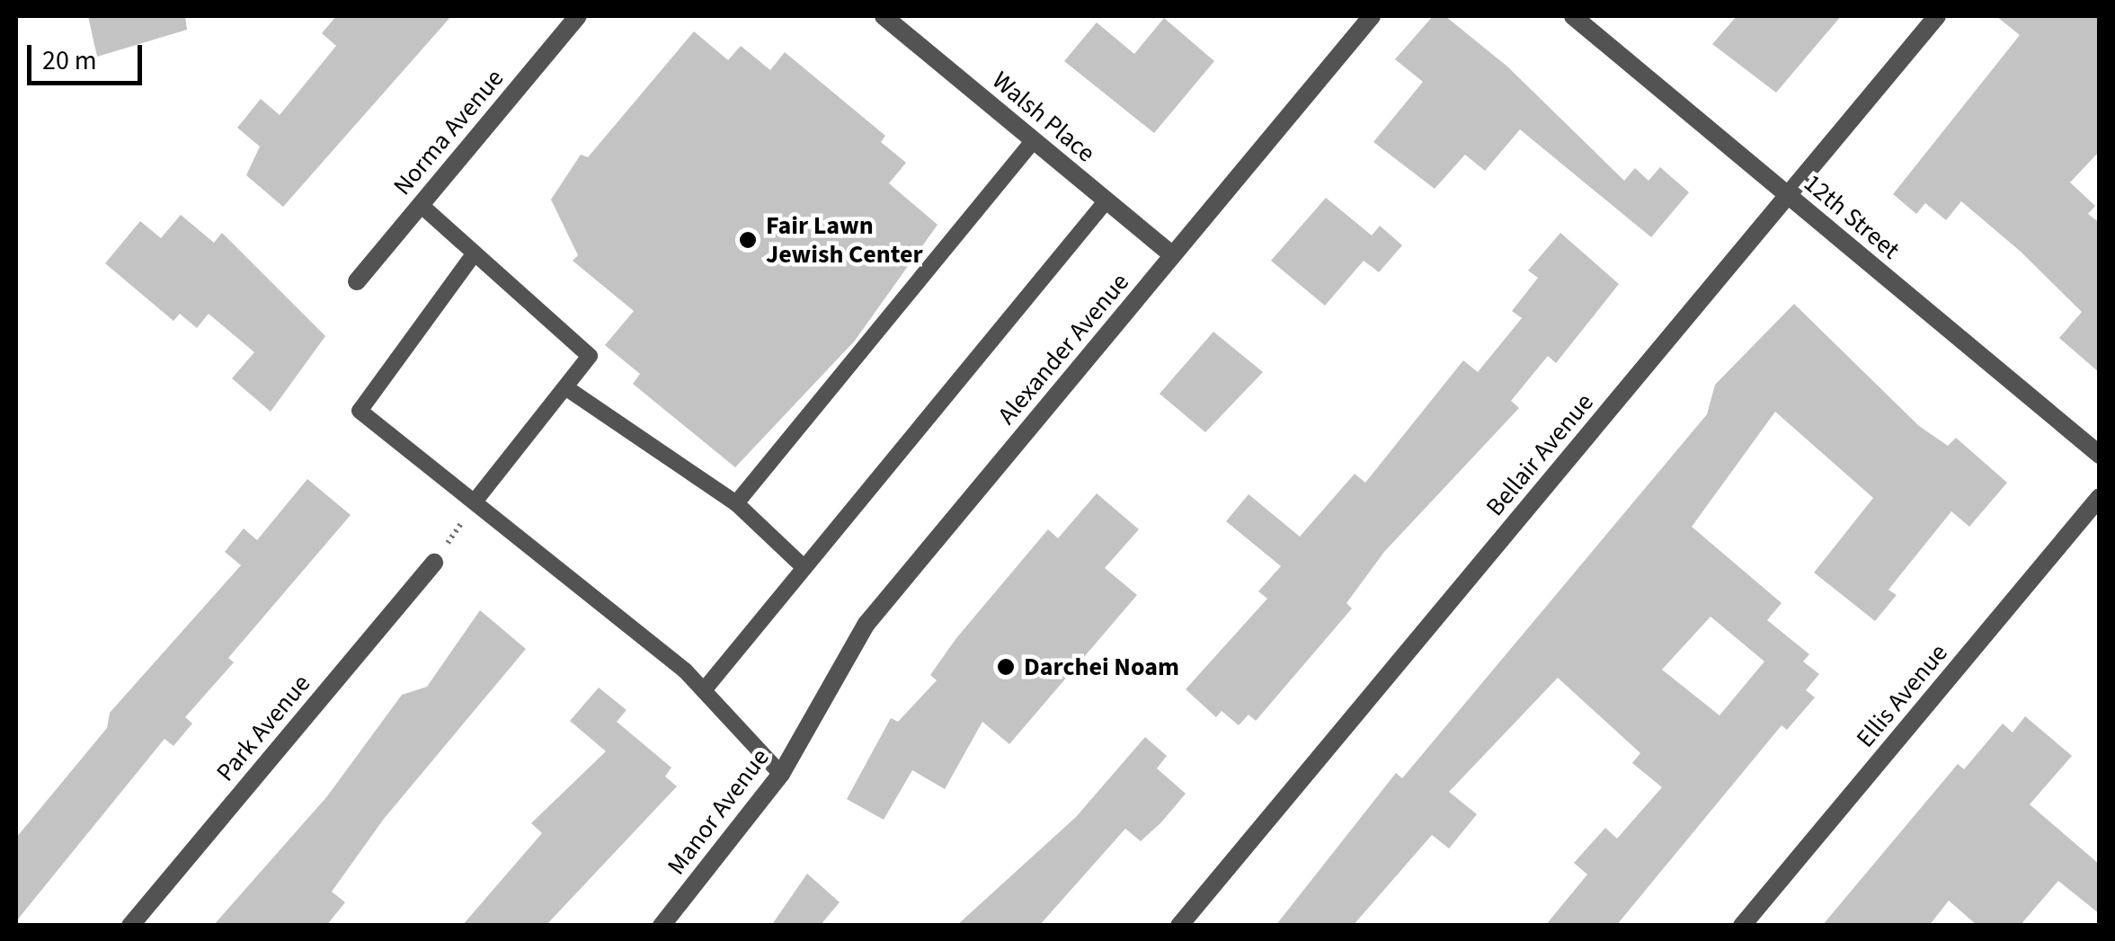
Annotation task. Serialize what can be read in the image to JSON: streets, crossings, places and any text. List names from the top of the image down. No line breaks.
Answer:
{"streets":{"street":["Walsh Place","Norma Avenue","12th Street","Alexander Avenue","Bellair Avenue","Ellis Avenue","Park Avenue","Manor Avenue"]},"crossings":[["Walsh Place","Alexander Avenue"],["12th Street","Bellair Avenue"],["Alexander Avenue","Manor Avenue"]],"places":["Fair Lawn Jewish Center","Darchei Noam"],"scale_bar":"20 m"}
